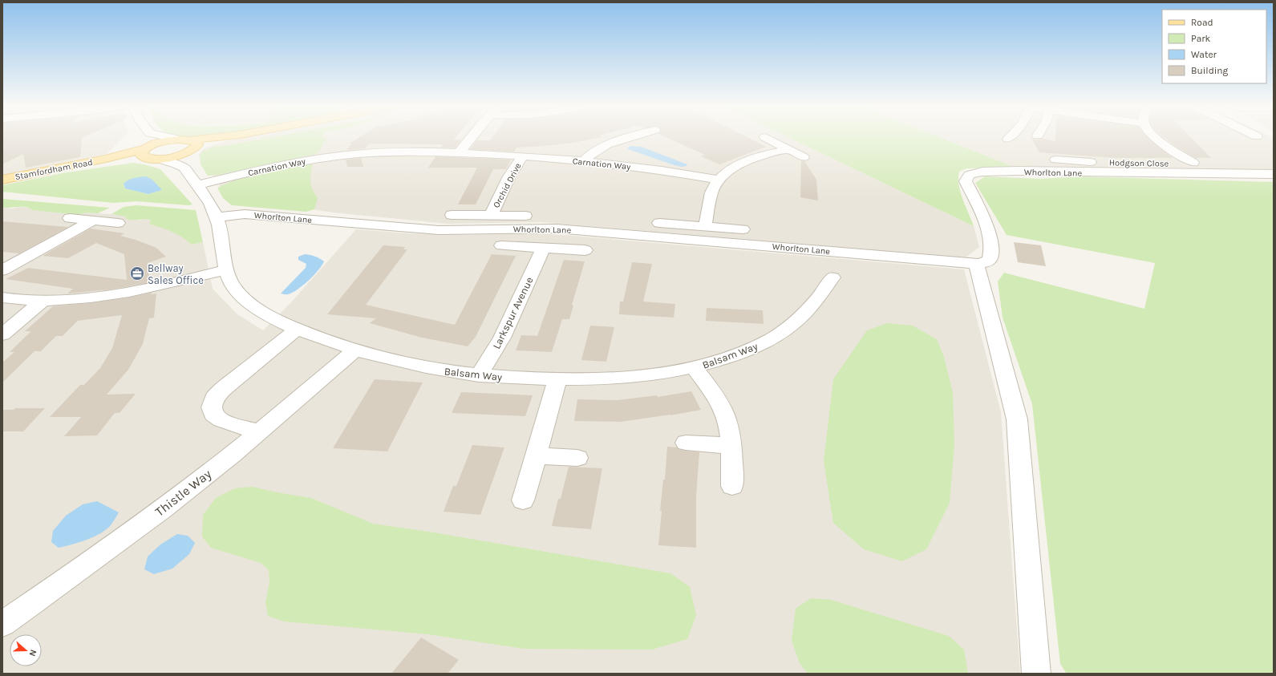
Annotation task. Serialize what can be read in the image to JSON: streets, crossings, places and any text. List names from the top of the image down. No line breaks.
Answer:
{"streets":{"main road":["Stamfordham Road"],"street":["Hodgson Close","Carnation Way","Whorlton Lane","Orchid Drive","Larkspur Avenue","Balsam Way","Thistle Way"]},"crossings":[["Carnation Way","Orchid Drive"],["Carnation Way","Balsam Way"],["Whorlton Lane","Balsam Way"],["Larkspur Avenue","Balsam Way"],["Balsam Way","Thistle Way"]],"places":{"office":["Bellway Sales Office"]},"legend":["Road","Park","Water","Building"],"north":"right"}
